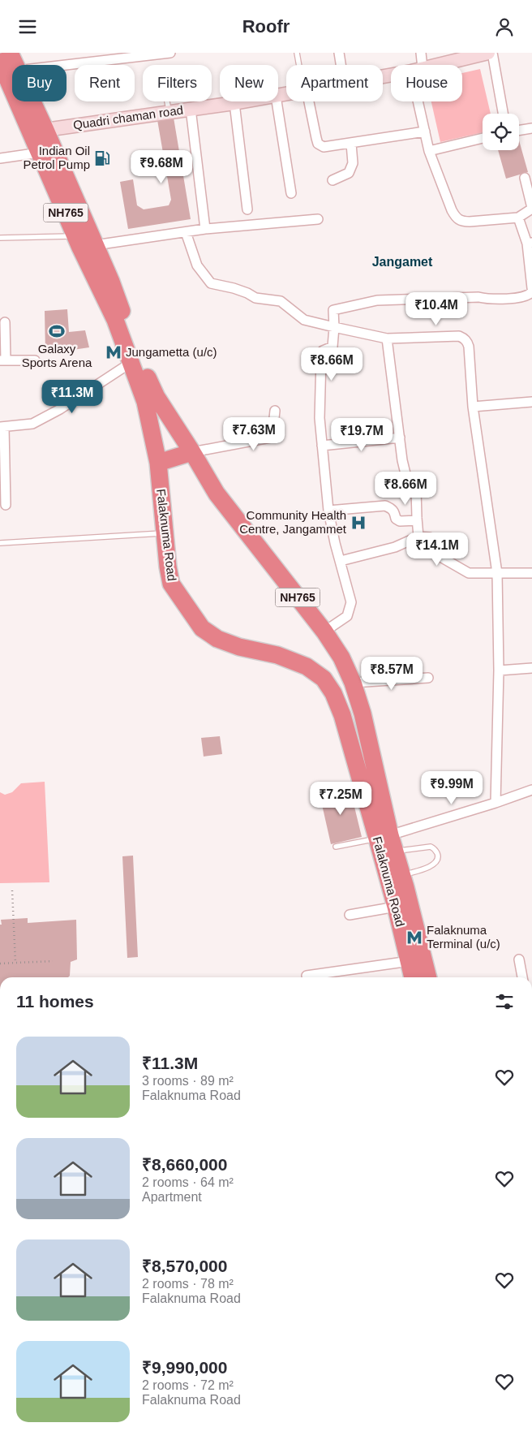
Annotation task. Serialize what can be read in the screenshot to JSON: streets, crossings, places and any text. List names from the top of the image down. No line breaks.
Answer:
{"streets":{"highway":["NH765","Falaknuma Road"],"street":["Quadri chaman road"]},"crossings":[["Quadri chaman road","Falaknuma Road"]],"districts":["Jangamet"],"places":{"fuel station":["Indian Oil Petrol Pump"],"sports":["Galaxy Sports Arena"],"metro station":["Jungametta (u/c)","Falaknuma Terminal (u/c)"],"hospital":["Community Health Centre, Jangammet"]},"page":{"header":"Roofr","chip":["Buy","Rent","Filters","New","Apartment","House"],"price":["₹9.68M","₹10.4M","₹8.66M","₹11.3M","₹7.63M","₹19.7M","₹8.66M","₹14.1M","₹8.57M","₹9.99M","₹7.25M"],"heading":"11 homes","list":[{"name":"₹11.3M","note":"3 rooms · 89 m² · Falaknuma Road"},{"name":"₹8,660,000","note":"2 rooms · 64 m² · Apartment"},{"name":"₹8,570,000","note":"2 rooms · 78 m² · Falaknuma Road"},{"name":"₹9,990,000","note":"2 rooms · 72 m² · Falaknuma Road"}]}}
